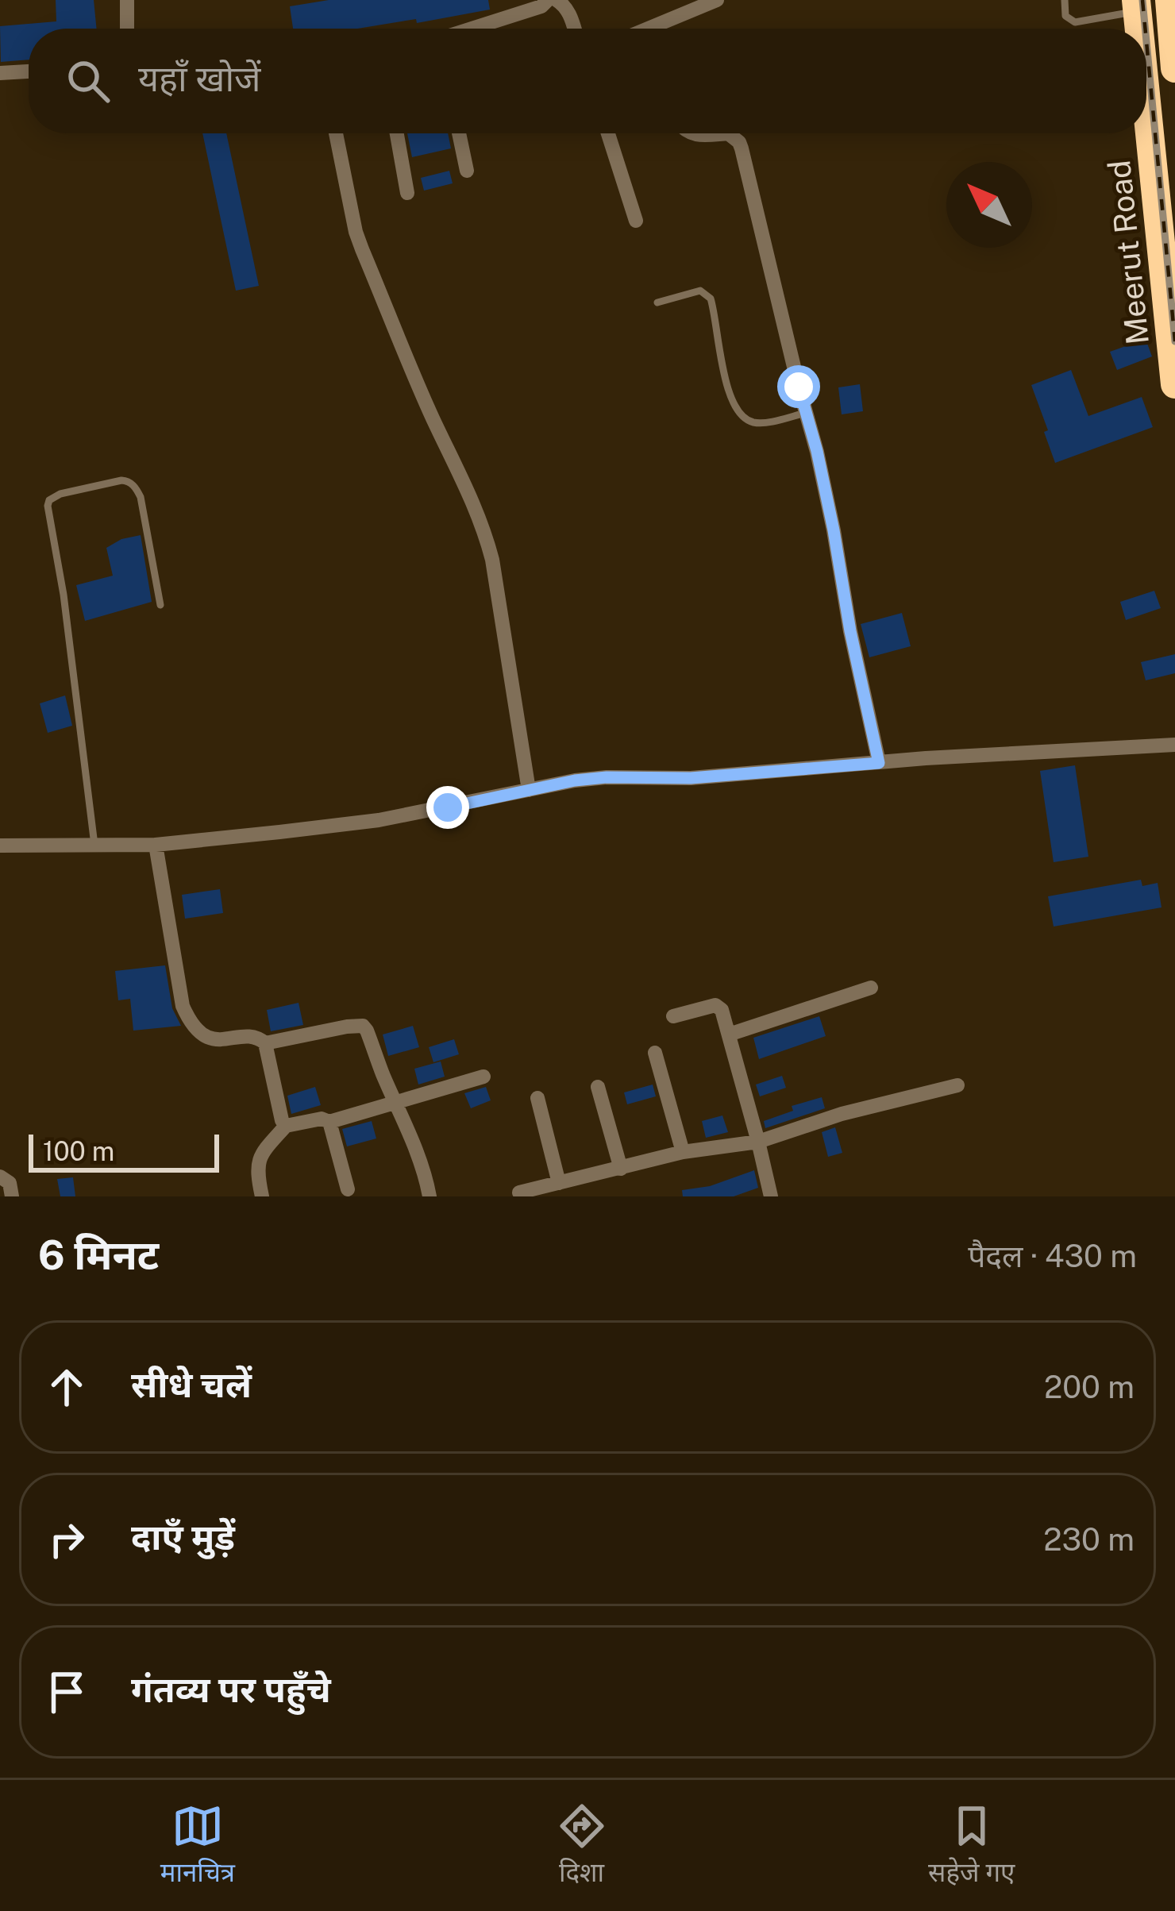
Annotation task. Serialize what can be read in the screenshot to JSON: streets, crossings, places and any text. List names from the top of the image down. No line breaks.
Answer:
{"streets":{"highway":["Meerut Road"]},"scale_bar":"100 m","north":"top left","page":{"search":"यहाँ खोजें","scale":"100 m","heading":["6 मिनट","पैदल · 430 m"],"list":[["सीधे चलें","200 m"],["दाएँ मुड़ें","230 m"],"गंतव्य पर पहुँचे"],"nav":["मानचित्र","दिशा","सहेजे गए"]}}
